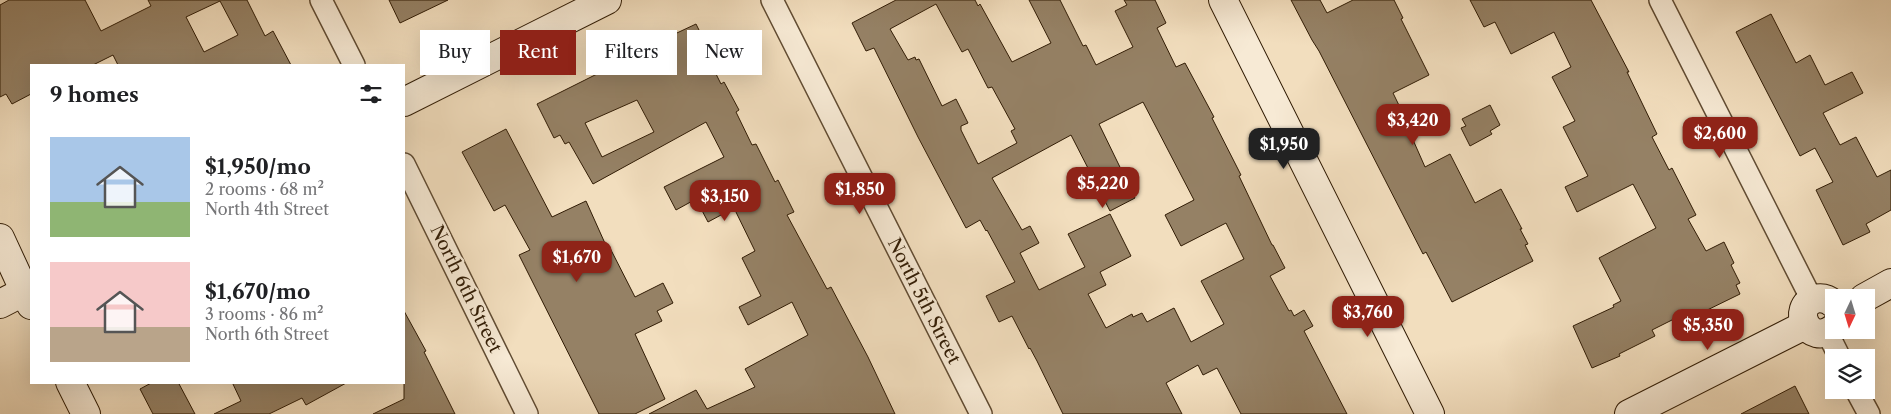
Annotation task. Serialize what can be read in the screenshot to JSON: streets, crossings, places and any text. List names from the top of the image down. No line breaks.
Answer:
{"streets":{"street":["North 6th Street","North 5th Street"]},"north":"bottom","page":{"chip":["Buy","Rent","Filters","New"],"heading":"9 homes","price":["$3,420","$2,600","$1,950","$5,220","$1,850","$3,150","$1,670","$3,760","$5,350"],"list":[{"name":"$1,950/mo","note":"2 rooms · 68 m² · North 4th Street"},{"name":"$1,670/mo","note":"3 rooms · 86 m² · North 6th Street"}]}}
